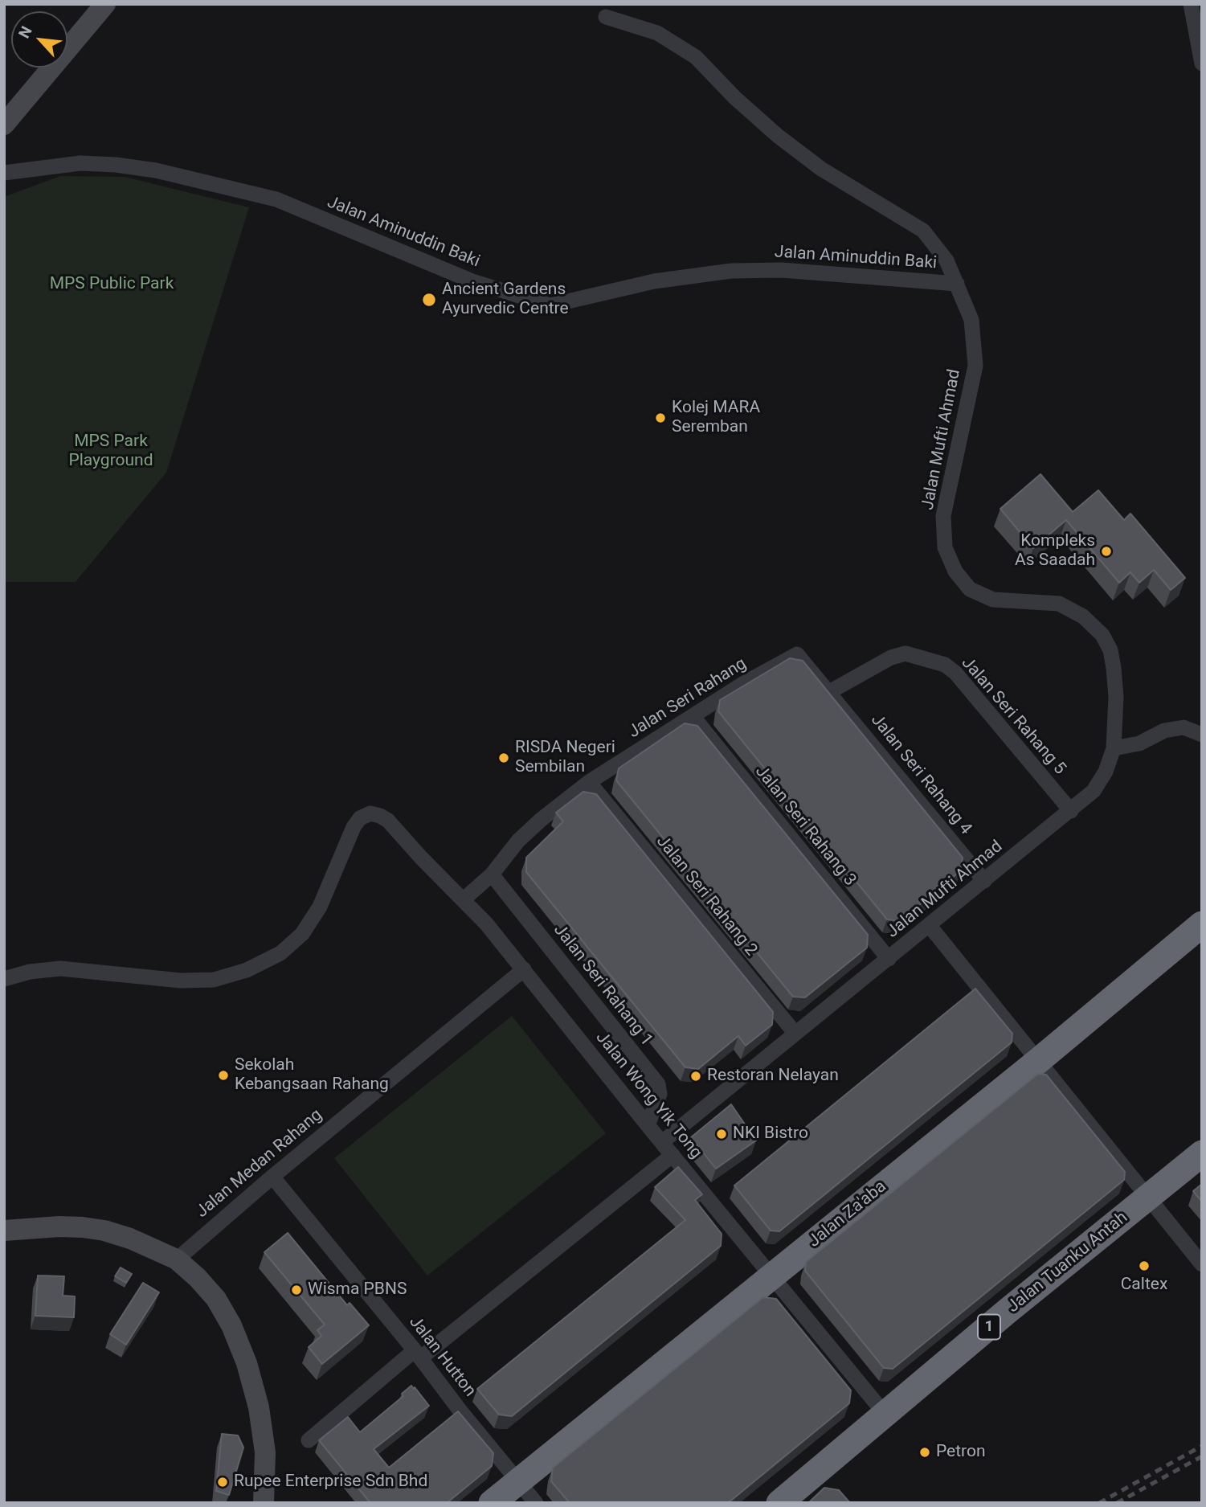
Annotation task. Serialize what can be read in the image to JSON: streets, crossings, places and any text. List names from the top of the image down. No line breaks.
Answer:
{"streets":{"highway":["Jalan Za'aba","Jalan Tuanku Antah","1"],"street":["Jalan Aminuddin Baki","Jalan Mufti Ahmad","Jalan Seri Rahang","Jalan Seri Rahang 5","Jalan Seri Rahang 4","Jalan Seri Rahang 3","Jalan Seri Rahang 2","Jalan Seri Rahang 1","Jalan Wong Yik Tong","Jalan Medan Rahang","Jalan Hutton"]},"crossings":[["Jalan Aminuddin Baki","Jalan Mufti Ahmad"],["Jalan Mufti Ahmad","Jalan Seri Rahang 5"],["Jalan Mufti Ahmad","Jalan Seri Rahang 4"],["Jalan Mufti Ahmad","Jalan Seri Rahang 3"],["Jalan Mufti Ahmad","Jalan Seri Rahang 2"],["Jalan Mufti Ahmad","Jalan Wong Yik Tong"],["Jalan Seri Rahang","Jalan Seri Rahang 5"],["Jalan Seri Rahang","Jalan Seri Rahang 4"],["Jalan Seri Rahang","Jalan Seri Rahang 3"],["Jalan Seri Rahang","Jalan Seri Rahang 2"],["Jalan Seri Rahang","Jalan Seri Rahang 1"],["Jalan Seri Rahang","Jalan Wong Yik Tong"],["Jalan Seri Rahang 5","Jalan Seri Rahang 4"],["Jalan Seri Rahang 1","Jalan Wong Yik Tong"],["Jalan Wong Yik Tong","Jalan Medan Rahang"],["Jalan Wong Yik Tong","Jalan Za'aba"],["Jalan Wong Yik Tong","Jalan Tuanku Antah"],["Jalan Medan Rahang","Jalan Hutton"],["Jalan Za'aba","Jalan Hutton"]],"parks":["MPS Public Park","MPS Park Playground"],"places":["Ancient Gardens Ayurvedic Centre","Kolej MARA Seremban","Kompleks As Saadah","RISDA Negeri Sembilan","Sekolah Kebangsaan Rahang","Restoran Nelayan","NKI Bistro","Caltex","Wisma PBNS","Petron","Rupee Enterprise Sdn Bhd"],"north":"top left"}
